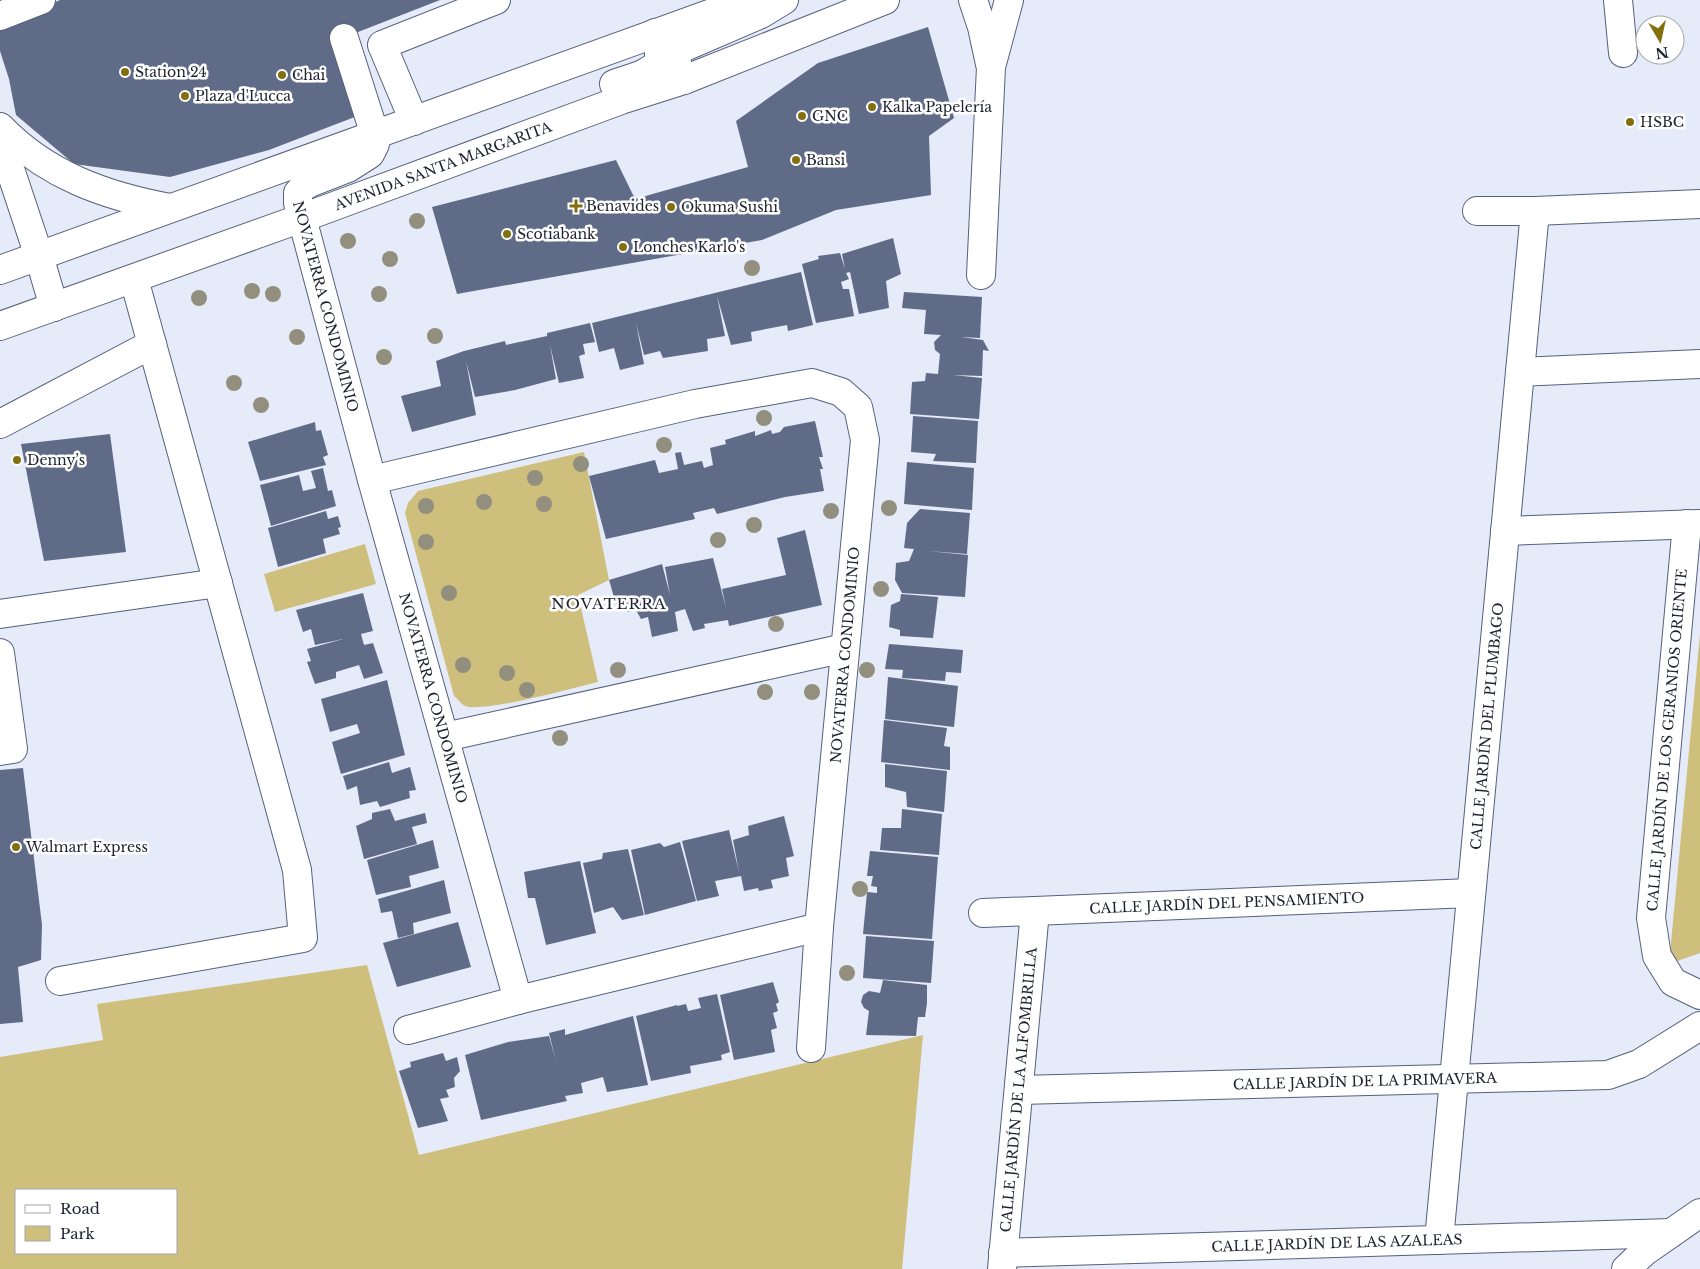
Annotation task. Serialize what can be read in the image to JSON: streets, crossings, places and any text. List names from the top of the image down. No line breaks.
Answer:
{"streets":{"street":["AVENIDA SANTA MARGARITA","NOVATERRA CONDOMINIO","CALLE JARDÍN DEL PLUMBAGO","CALLE JARDÍN DE LOS GERANIOS ORIENTE","CALLE JARDÍN DEL PENSAMIENTO","CALLE JARDÍN DE LA PRIMAVERA","CALLE JARDÍN DE LA ALFOMBRILLA","CALLE JARDÍN DE LAS AZALEAS"]},"crossings":[["AVENIDA SANTA MARGARITA","NOVATERRA CONDOMINIO"],["CALLE JARDÍN DEL PLUMBAGO","CALLE JARDÍN DEL PENSAMIENTO"],["CALLE JARDÍN DEL PLUMBAGO","CALLE JARDÍN DE LA PRIMAVERA"],["CALLE JARDÍN DEL PLUMBAGO","CALLE JARDÍN DE LAS AZALEAS"],["CALLE JARDÍN DEL PENSAMIENTO","CALLE JARDÍN DE LA ALFOMBRILLA"],["CALLE JARDÍN DE LA PRIMAVERA","CALLE JARDÍN DE LA ALFOMBRILLA"],["CALLE JARDÍN DE LA ALFOMBRILLA","CALLE JARDÍN DE LAS AZALEAS"]],"districts":["NOVATERRA"],"places":{"other":["Station 24","Chai","Plaza d'Lucca","Kalka Papelería","GNC","HSBC","Bansi","Okuma Sushi","Scotiabank","Lonches Karlo's","Denny’s","Walmart Express"],"health":["Benavides"]},"legend":["Road","Park"],"north":"bottom"}
